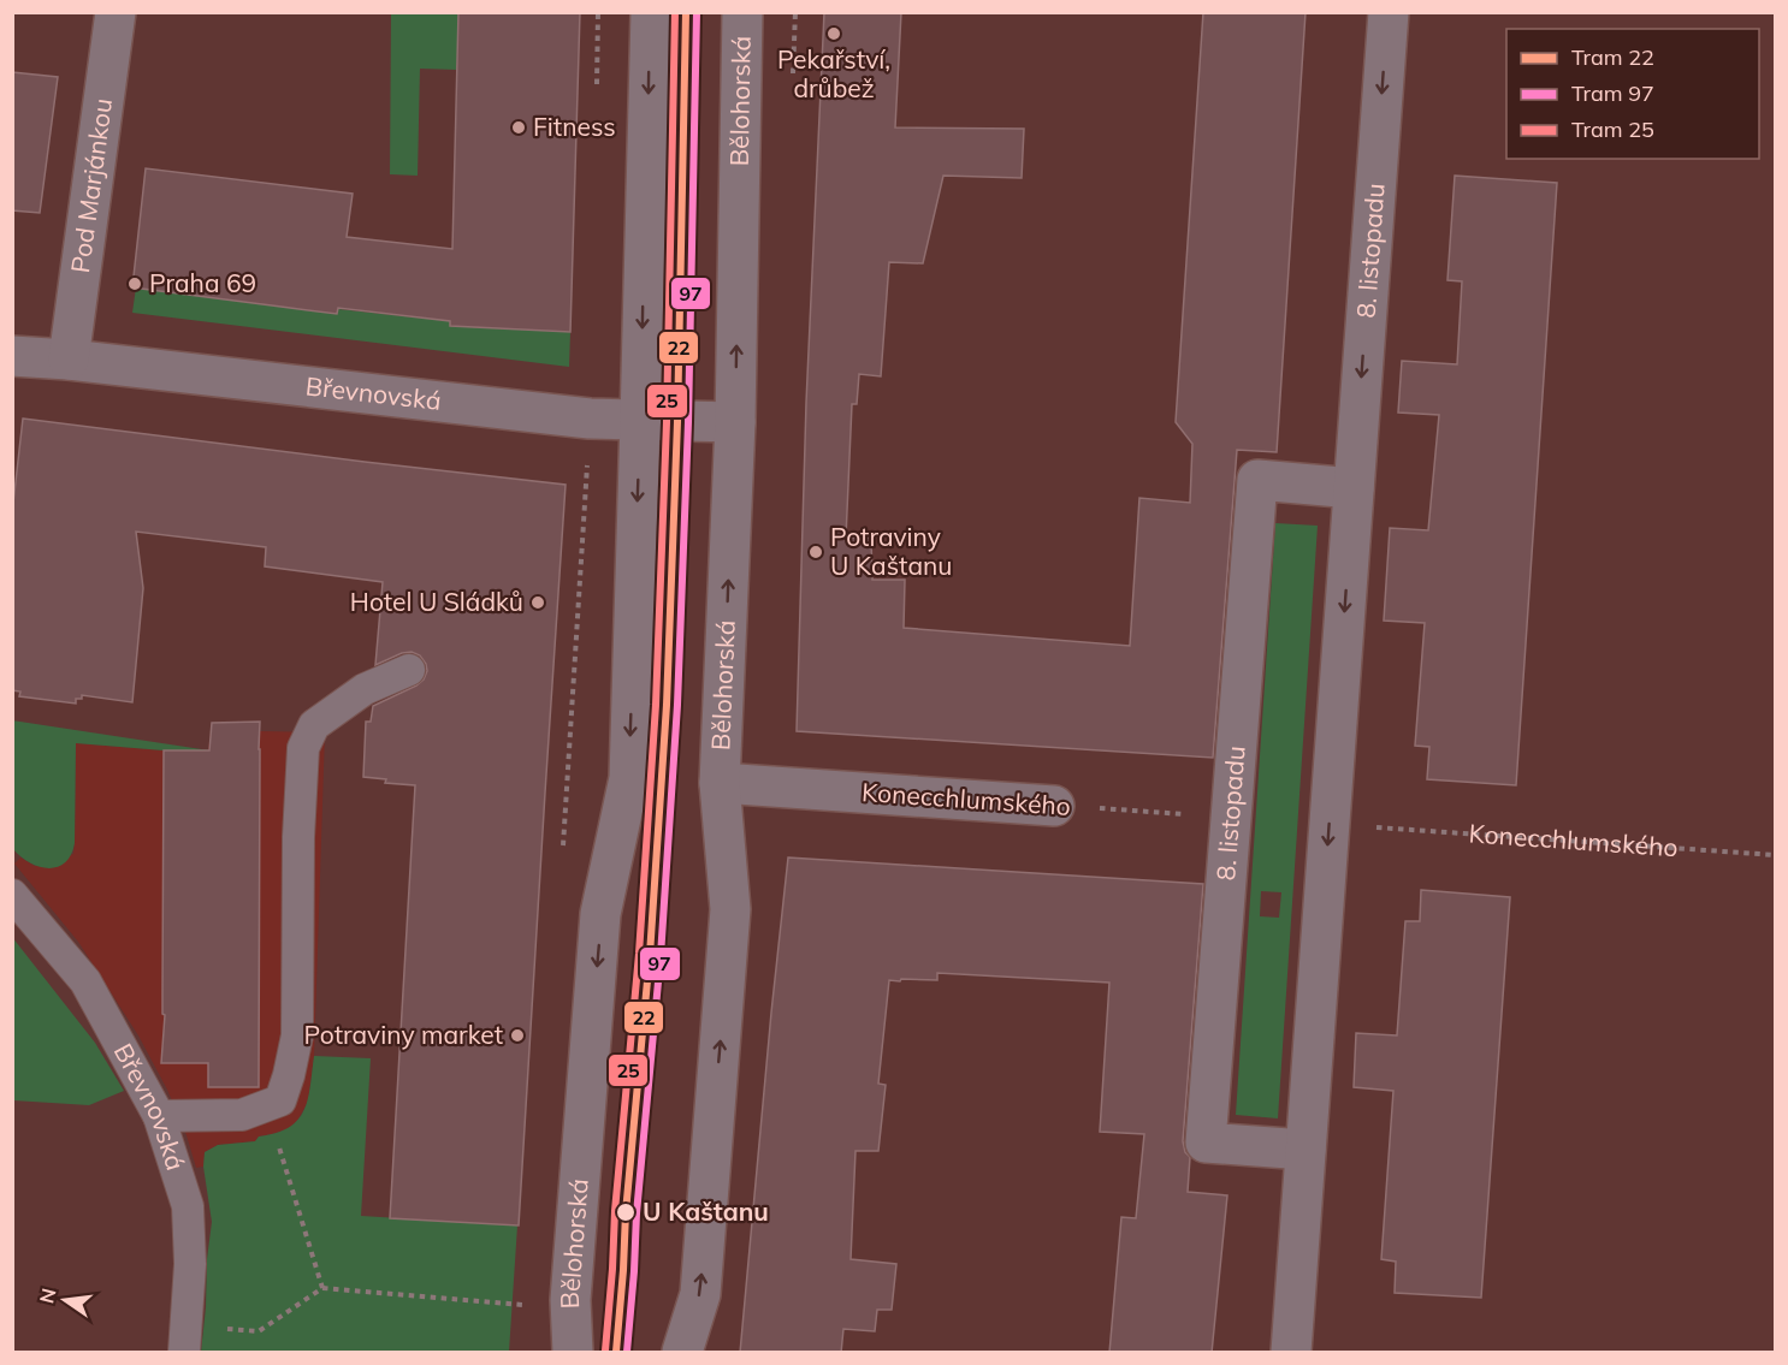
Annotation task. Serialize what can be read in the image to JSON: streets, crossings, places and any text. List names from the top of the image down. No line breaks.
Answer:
{"streets":{"street":["Bělohorská","Pod Marjánkou","8. listopadu","Břevnovská","Konecchlumského"]},"crossings":[["Bělohorská","Břevnovská"],["Bělohorská","Konecchlumského"],["Pod Marjánkou","Břevnovská"]],"one_way":["8. listopadu"],"places":["Pekařství, drůbež","Fitness","Praha 69","Potraviny U Kaštanu","Hotel U Sládků","Potraviny market","U Kaštanu"],"lines":["tram line 22","tram line 97","tram line 25"],"legend":["Tram 22","Tram 97","Tram 25"],"north":"left"}
